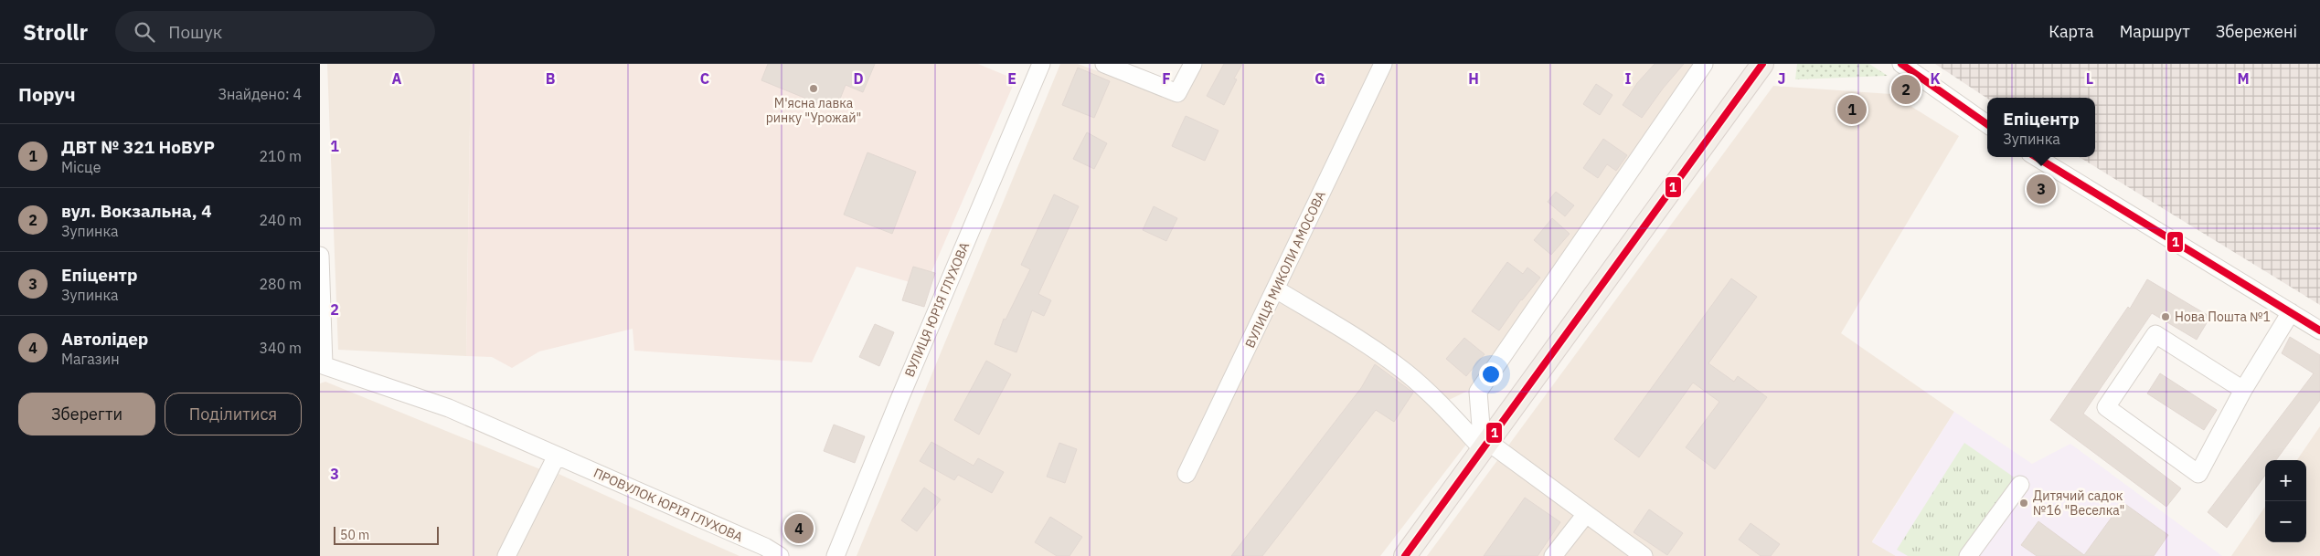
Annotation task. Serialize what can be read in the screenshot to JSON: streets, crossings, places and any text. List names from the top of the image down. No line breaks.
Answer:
{"streets":{"street":["ВУЛИЦЯ МИКОЛИ АМОСОВА","ВУЛИЦЯ ЮРІЯ ГЛУХОВА","ПРОВУЛОК ЮРІЯ ГЛУХОВА"]},"places":["М'ясна лавка ринку \"Урожай\"","Нова Пошта №1","Дитячий садок №16 \"Веселка\""],"lines":["transit line 1"],"scale_bar":"50 m","page":{"header":"Strollr","search":"Пошук","nav":["Карта","Маршрут","Збережені"],"heading":["Поруч","Знайдено: 4"],"pins":["2","1","3","4"],"popup":["Епіцентр","Зупинка"],"list":[{"mark":"1","name":"ДВТ № 321 НоВУР","note":"Місце","value":"210 m"},{"mark":"2","name":"вул. Вокзальна, 4","note":"Зупинка","value":"240 m"},{"mark":"3","name":"Епіцентр","note":"Зупинка","value":"280 m"},{"mark":"4","name":"Автолідер","note":"Магазин","value":"340 m"}],"buttons":["Зберегти","Поділитися"],"map_buttons":["+","−"],"scale":"50 m"},"grid":{"columns":["A","B","C","D","E","F","G","H","I","J","K","L","M"],"rows":["1","2","3"]}}
